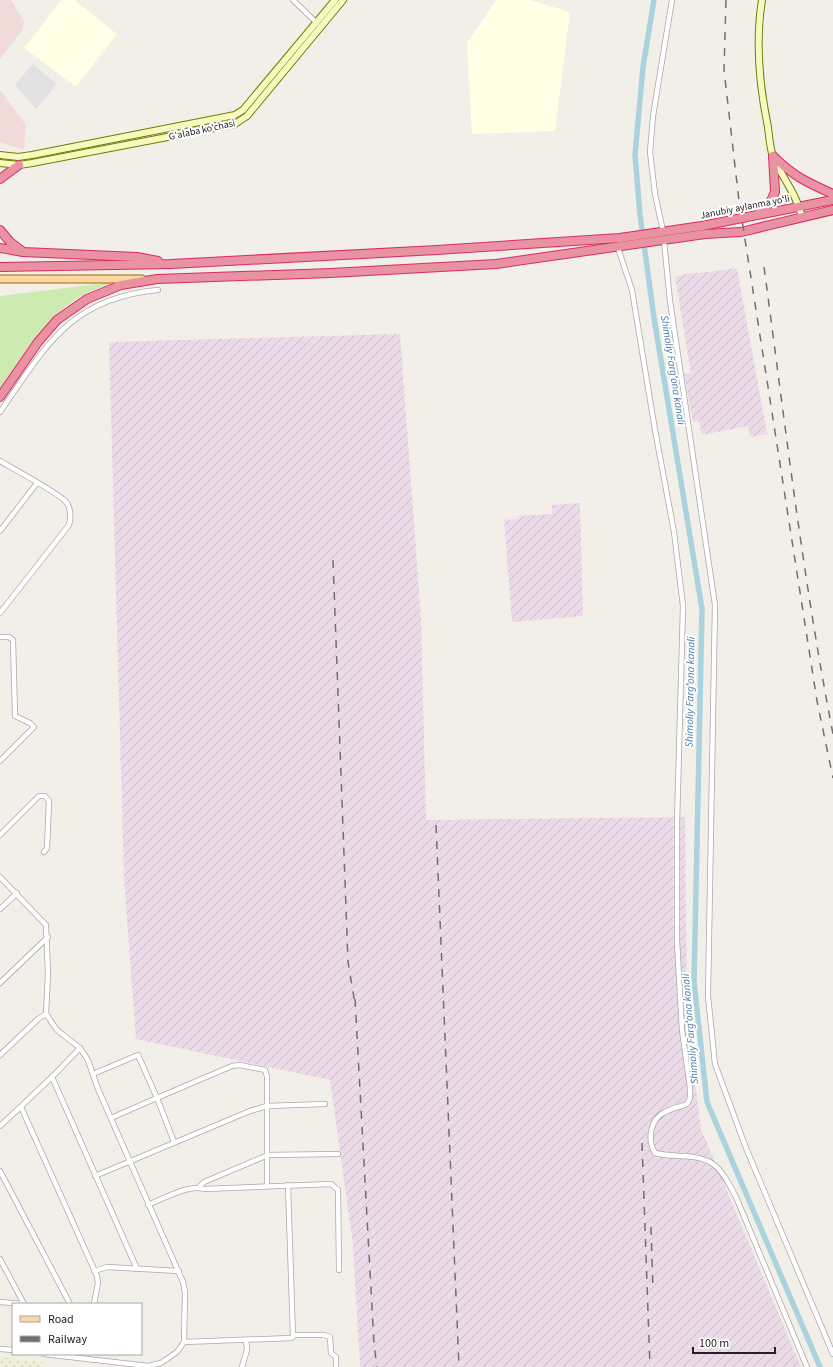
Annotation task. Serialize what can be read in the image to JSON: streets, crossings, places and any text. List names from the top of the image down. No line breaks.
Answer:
{"streets":{"highway":["Janubiy aylanma yoʻli"],"main road":["G'alaba ko'chasi"]},"water":["Shimoliy Fargʻona kanali"],"legend":["Road","Railway"],"scale_bar":"100 m"}
